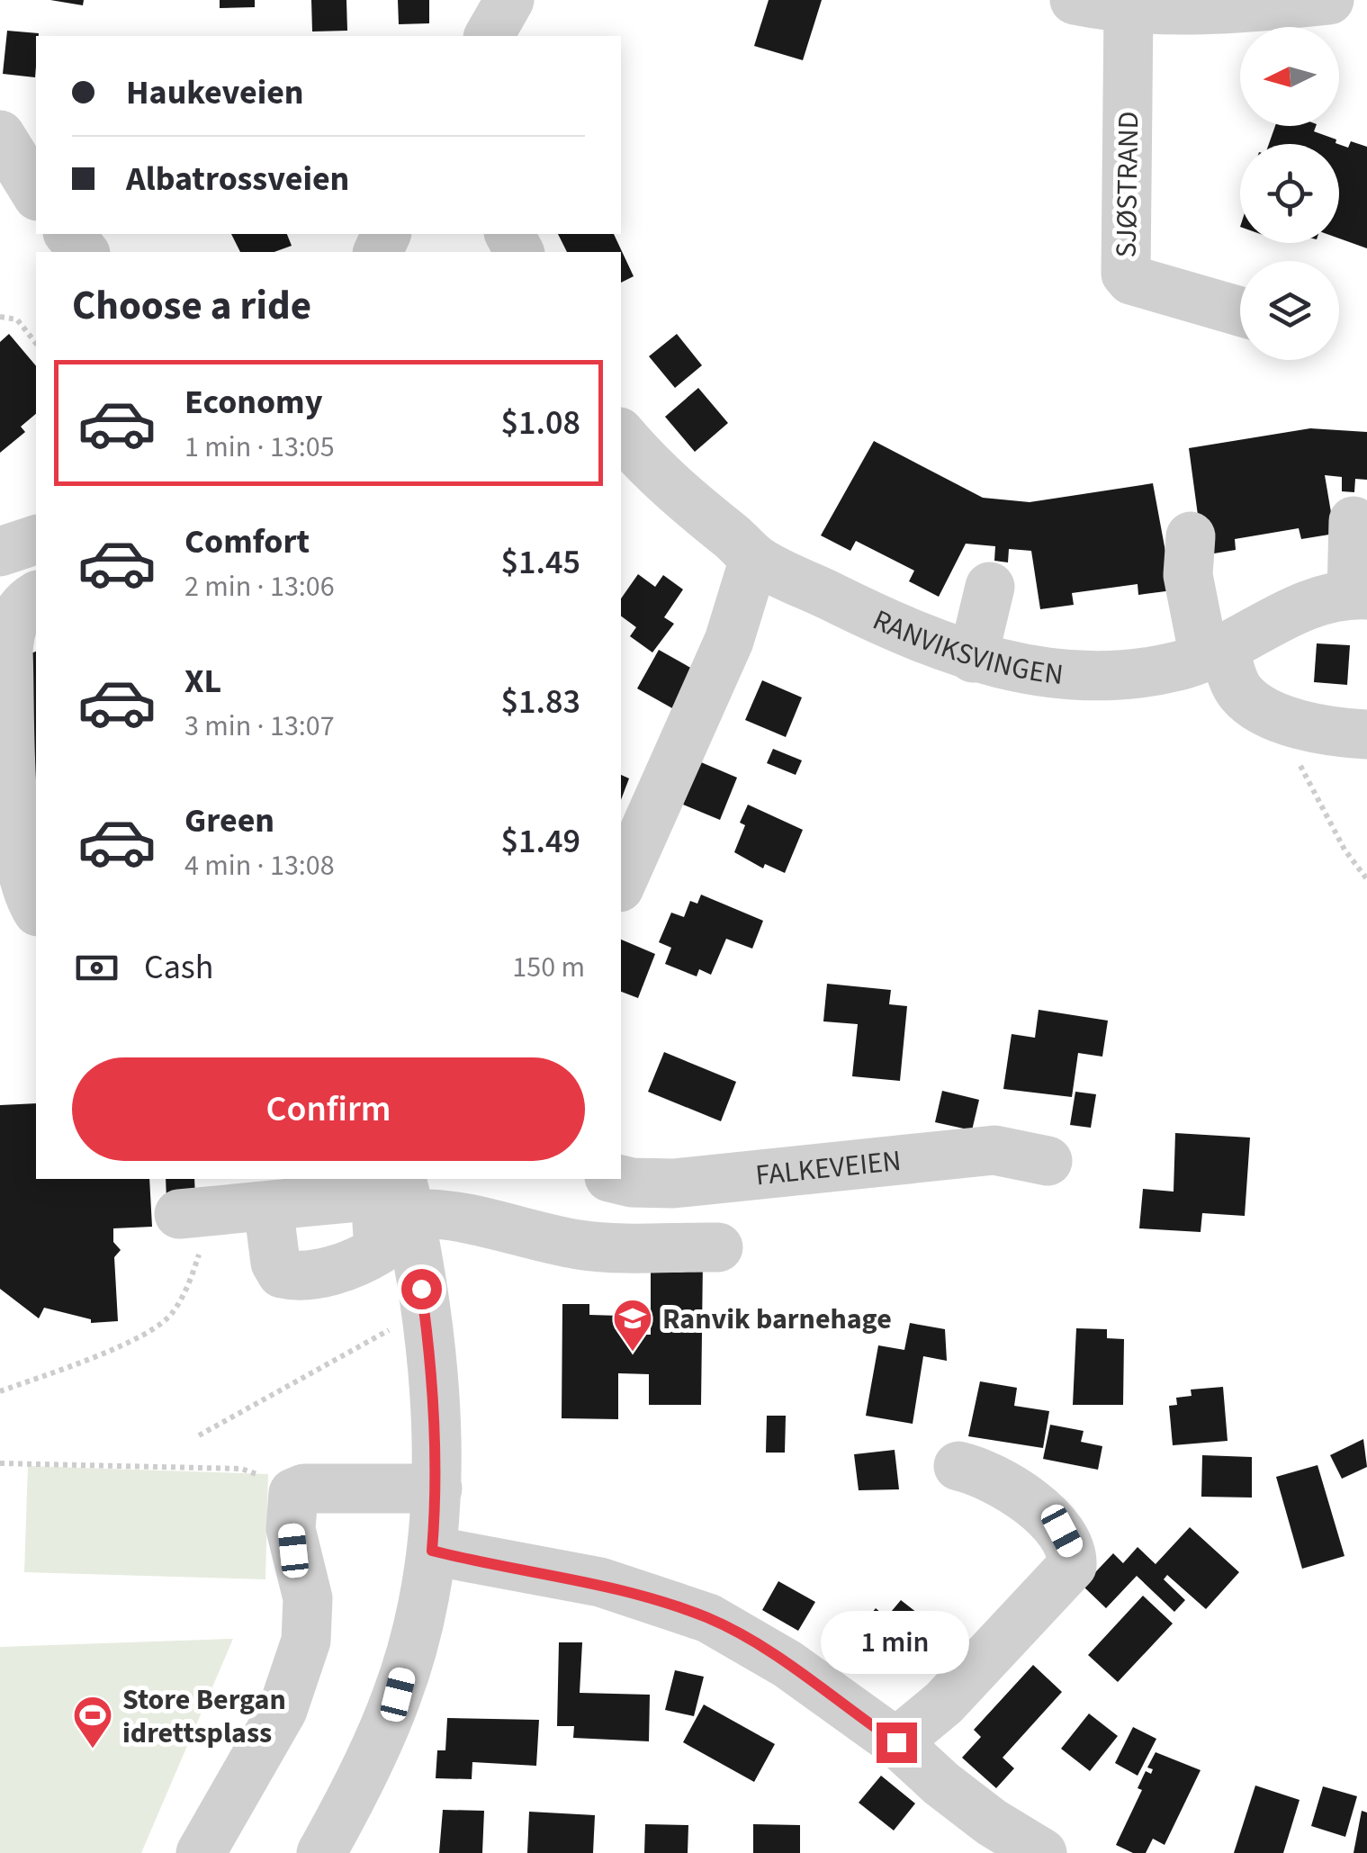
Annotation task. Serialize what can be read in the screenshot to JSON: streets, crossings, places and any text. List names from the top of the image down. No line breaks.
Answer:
{"streets":{"street":["SJØSTRAND","RANVIKSVINGEN","FALKEVEIEN"]},"places":{"school or university":["Ranvik barnehage"],"sports":["Store Bergan idrettsplass"]},"north":"left","page":{"banner":["Haukeveien","Albatrossveien"],"heading":"Choose a ride","list":[{"name":"Economy","note":"1 min · 13:05","value":"$1.08"},{"name":"Comfort","note":"2 min · 13:06","value":"$1.45"},{"name":"XL","note":"3 min · 13:07","value":"$1.83"},{"name":"Green","note":"4 min · 13:08","value":"$1.49"}],"pay":["Cash","150 m"],"buttons":"Confirm","bubble":"1 min"}}
